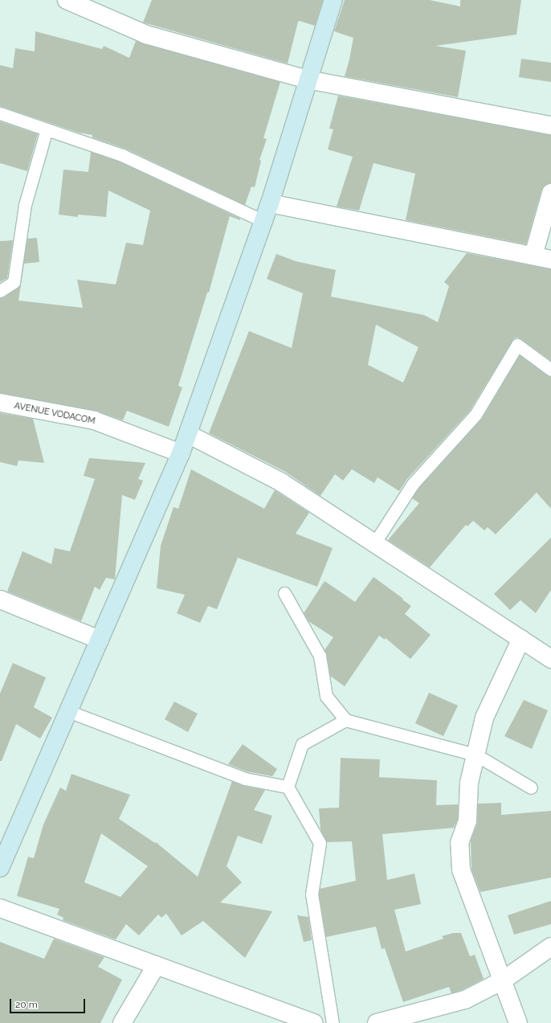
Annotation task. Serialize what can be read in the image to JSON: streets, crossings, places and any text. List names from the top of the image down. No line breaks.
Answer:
{"streets":{"street":["AVENUE VODACOM"]},"scale_bar":"20 m"}
